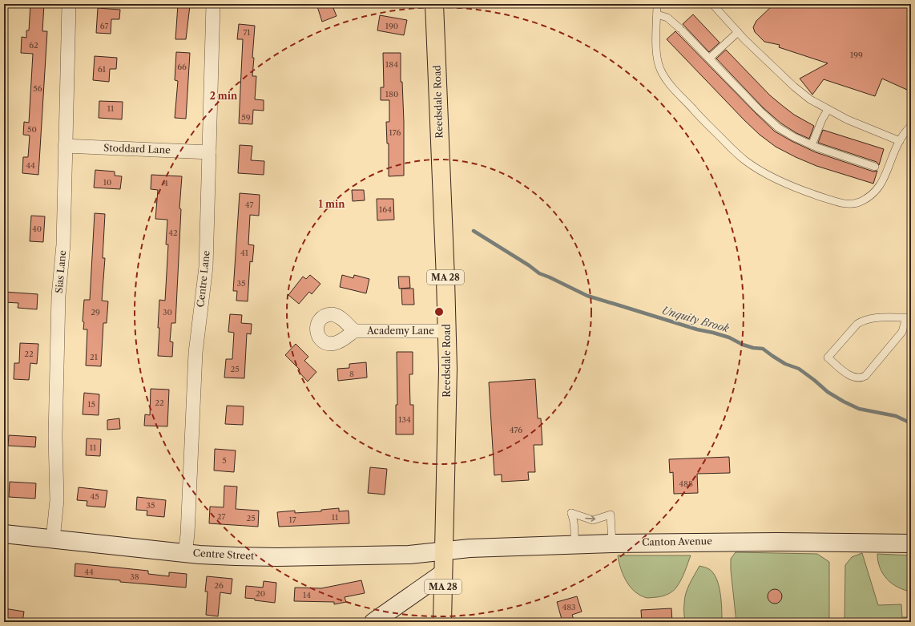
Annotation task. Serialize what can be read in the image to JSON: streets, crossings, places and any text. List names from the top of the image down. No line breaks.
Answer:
{"streets":{"main road":["Reedsdale Road","MA 28"],"street":["Stoddard Lane","Sias Lane","Centre Lane","Academy Lane","Canton Avenue","Centre Street"]},"crossings":[["Reedsdale Road","Academy Lane"],["Reedsdale Road","Canton Avenue"],["Reedsdale Road","Centre Street"],["Stoddard Lane","Sias Lane"],["Stoddard Lane","Centre Lane"],["Sias Lane","Centre Street"],["Centre Lane","Centre Street"],["Canton Avenue","Centre Street"]],"water":["Unquity Brook"],"house_numbers":["67","190","71","62","199","184","66","61","56","180","11","59","50","176","44","10","4","47","164","40","42","41","35","29","30","22","21","25","8","22","15","134","476","11","5","488","45","35","27","11","25","17","44","38","26","20","14","483"],"rings":["2 min","1 min"]}
